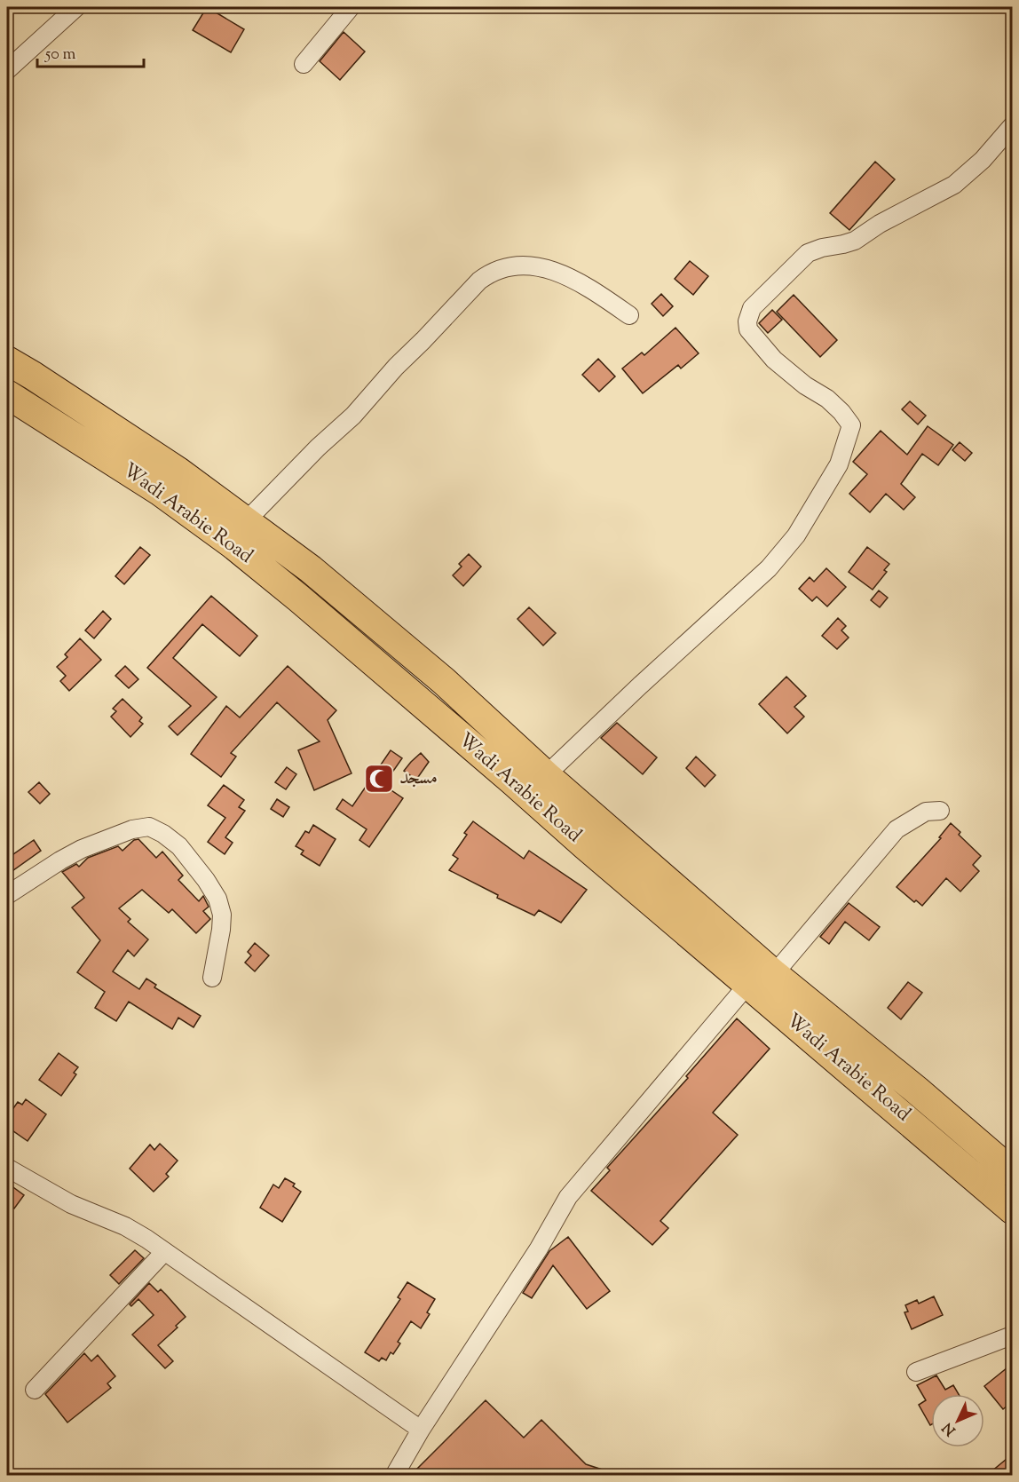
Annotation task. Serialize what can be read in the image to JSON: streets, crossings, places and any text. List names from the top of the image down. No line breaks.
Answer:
{"streets":{"highway":["Wadi Arabie Road"]},"places":{"mosque":["مسجد"]},"scale_bar":"50 m","north":"bottom left"}
